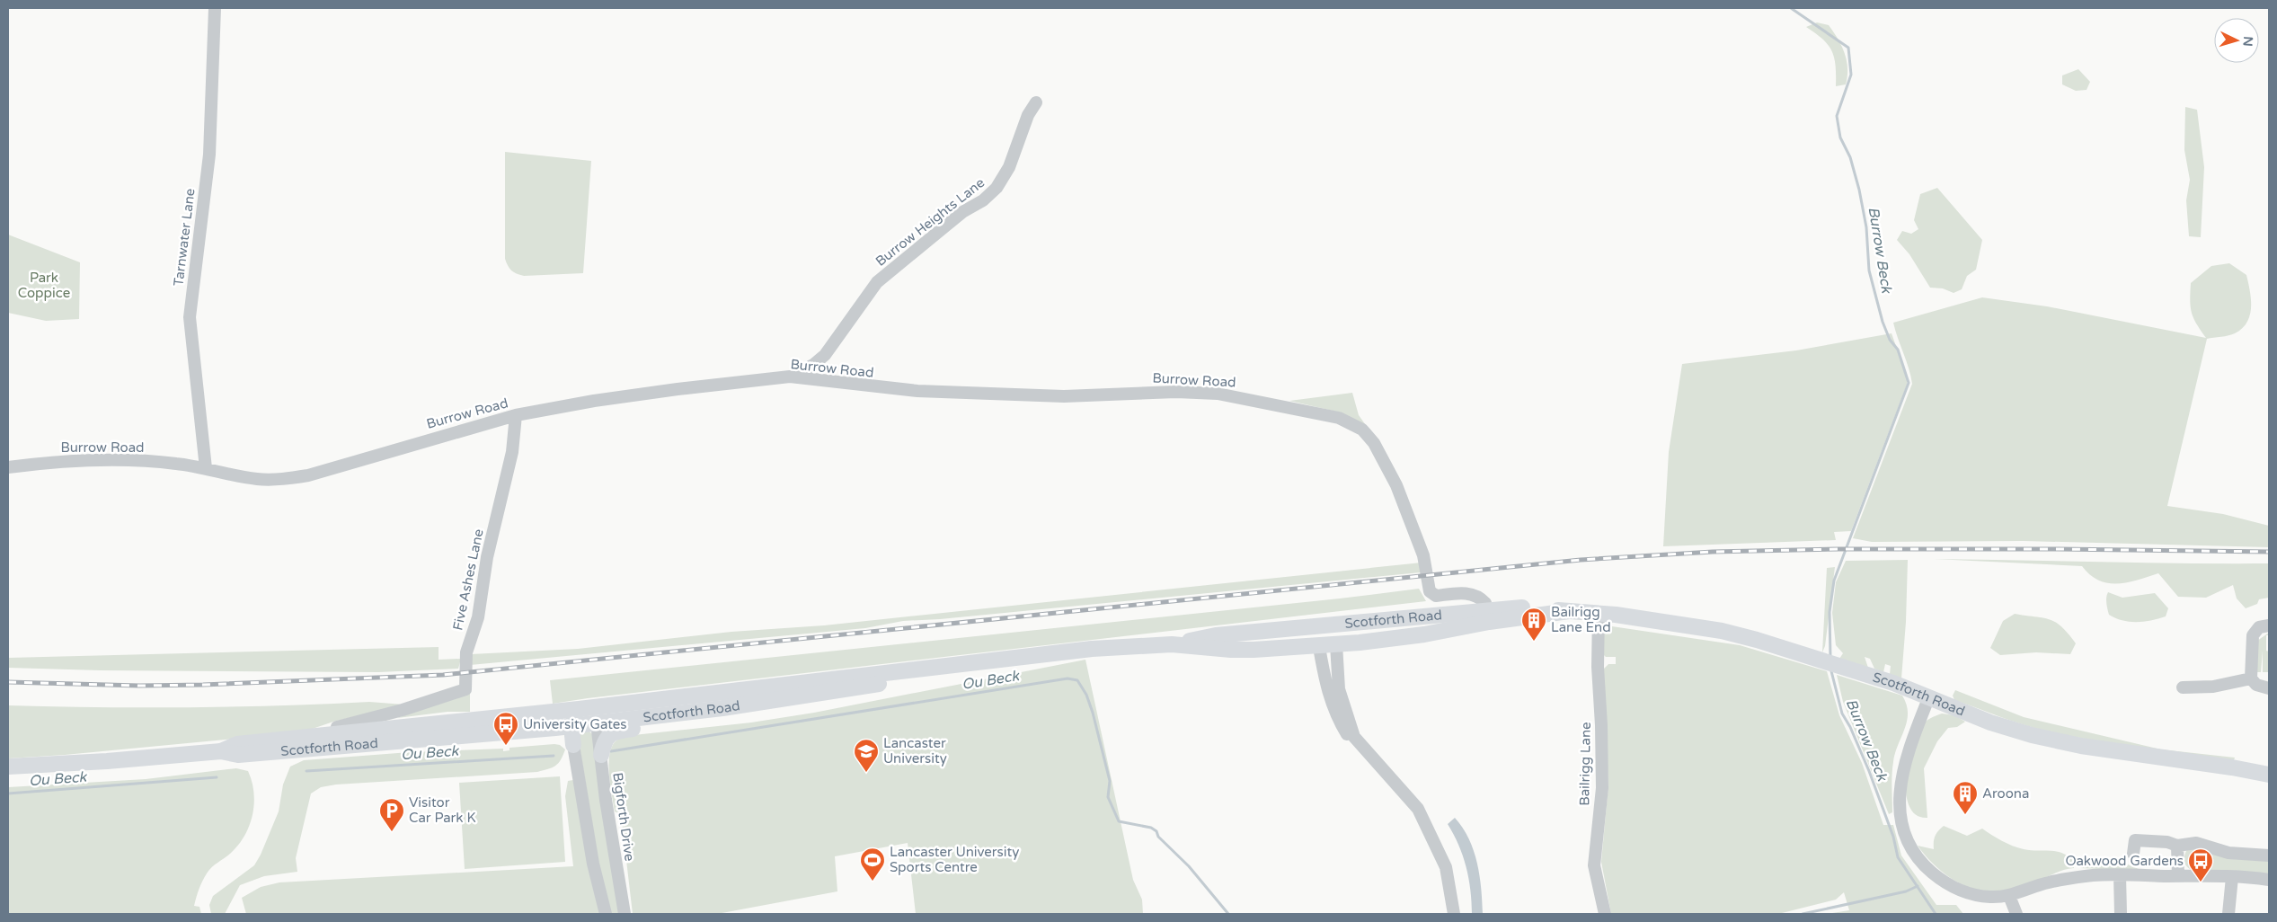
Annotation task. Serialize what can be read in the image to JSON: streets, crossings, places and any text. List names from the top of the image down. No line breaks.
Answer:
{"streets":{"main road":["Scotforth Road"],"street":["Burrow Heights Lane","Tarnwater Lane","Burrow Road","Five Ashes Lane","Bailrigg Lane","Bigforth Drive"]},"crossings":[["Burrow Heights Lane","Burrow Road"],["Tarnwater Lane","Burrow Road"],["Burrow Road","Five Ashes Lane"],["Burrow Road","Scotforth Road"],["Five Ashes Lane","Scotforth Road"],["Scotforth Road","Bailrigg Lane"],["Scotforth Road","Bigforth Drive"]],"water":["Burrow Beck","Ou Beck"],"parks":["Park Coppice"],"places":{"building":["Bailrigg Lane End","Aroona"],"bus stop":["University Gates","Oakwood Gardens"],"school or university":["Lancaster University"],"parking":["Visitor Car Park K"],"sports":["Lancaster University Sports Centre"]},"north":"right"}
